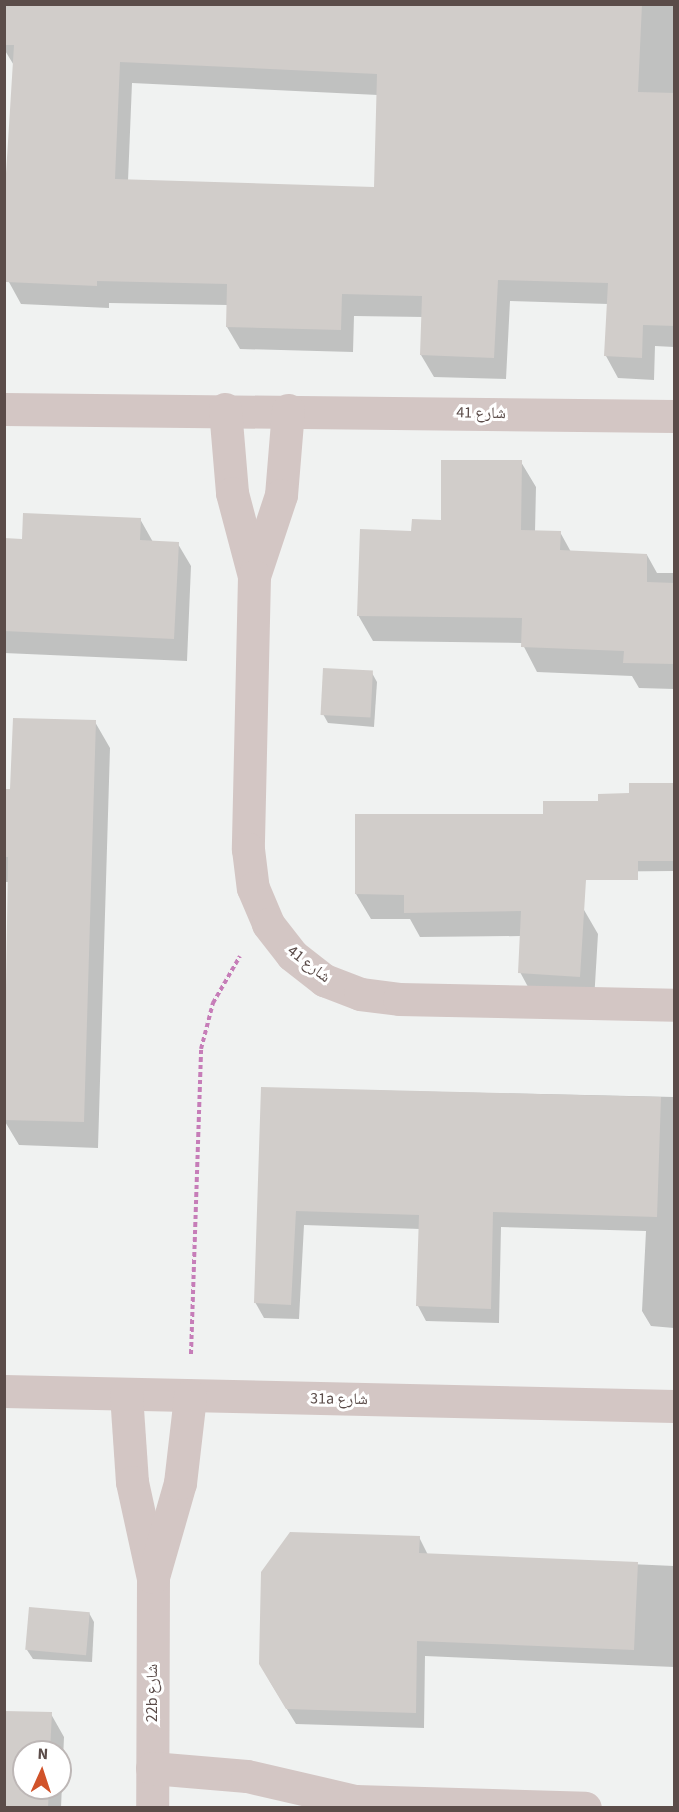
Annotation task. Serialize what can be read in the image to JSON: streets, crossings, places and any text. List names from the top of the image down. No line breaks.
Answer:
{"streets":{"street":["شارع 41","31a شارع","22b شارع"]},"north":"top"}
